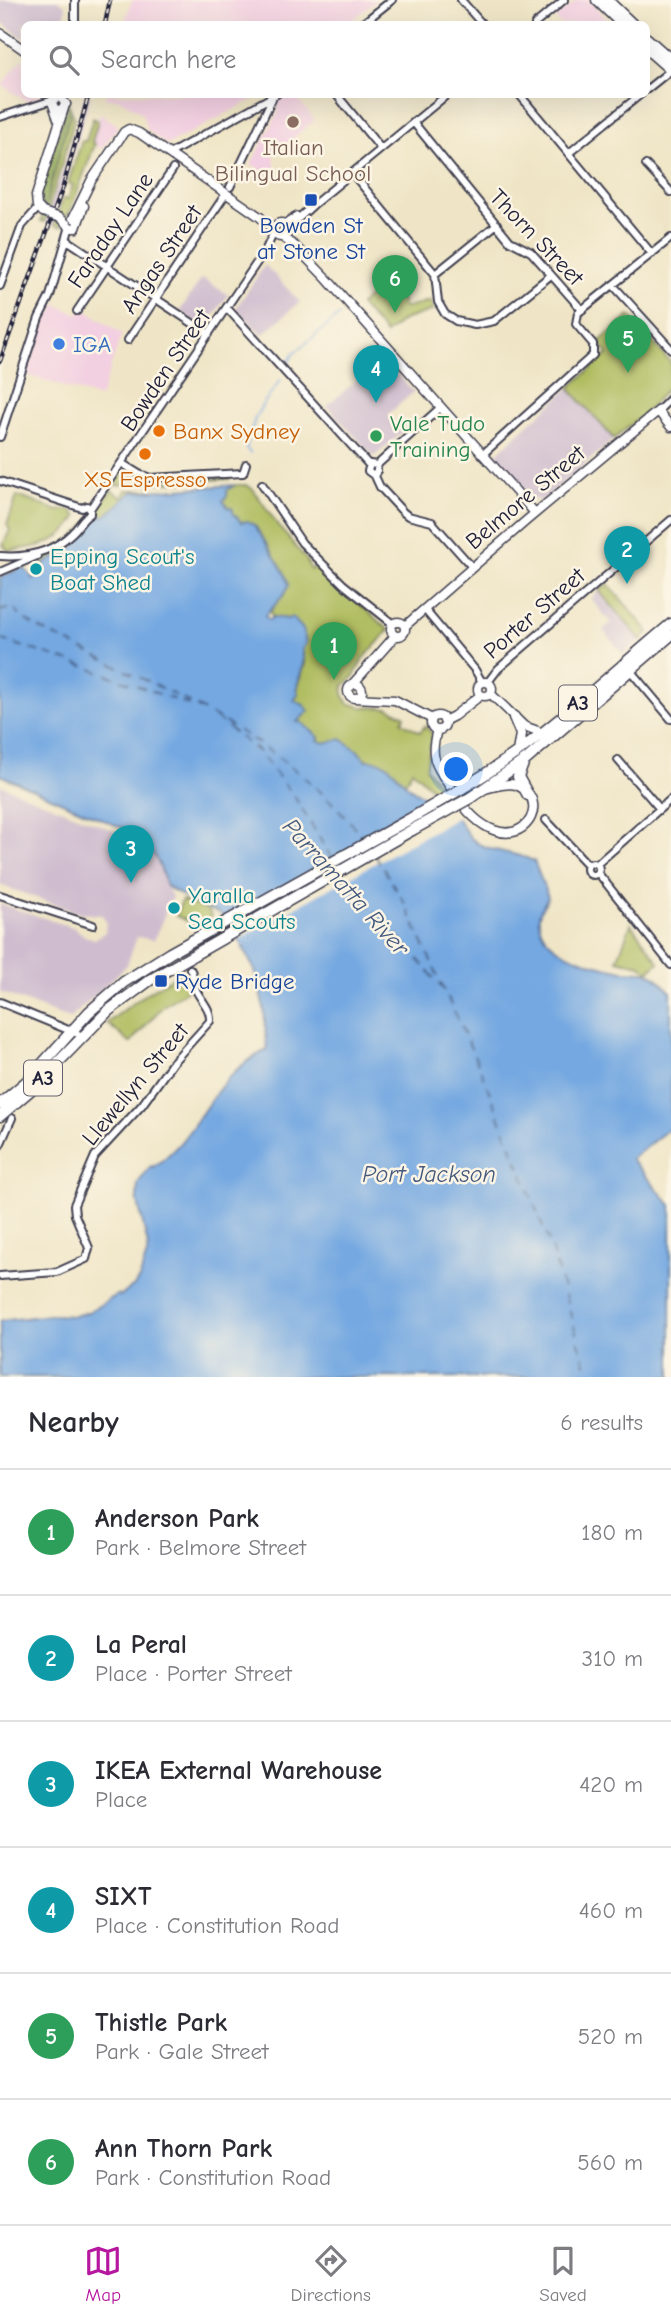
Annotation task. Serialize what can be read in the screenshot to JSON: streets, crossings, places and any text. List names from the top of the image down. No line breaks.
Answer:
{"streets":{"highway":["A3"],"main road":["Belmore Street","Porter Street"],"street":["Faraday Lane","Thorn Street","Angas Street","Bowden Street","Llewellyn Street"]},"crossings":[["Thorn Street","Bowden Street"]],"water":["Parramatta River","Port Jackson"],"places":{"other":["Italian Bilingual School","IGA","Banx Sydney","Vale Tudo Training","XS Espresso","Epping Scout's Boat Shed","Yaralla Sea Scouts"],"transit":["Bowden St at Stone St","Ryde Bridge"]},"page":{"search":"Search here","pins":["6","5","4","2","1","3"],"heading":["Nearby","6 results"],"list":[{"mark":"1","name":"Anderson Park","note":"Park · Belmore Street","value":"180 m"},{"mark":"2","name":"La Peral","note":"Place · Porter Street","value":"310 m"},{"mark":"3","name":"IKEA External Warehouse","note":"Place","value":"420 m"},{"mark":"4","name":"SIXT","note":"Place · Constitution Road","value":"460 m"},{"mark":"5","name":"Thistle Park","note":"Park · Gale Street","value":"520 m"},{"mark":"6","name":"Ann Thorn Park","note":"Park · Constitution Road","value":"560 m"}],"nav":["Map","Directions","Saved"]}}
